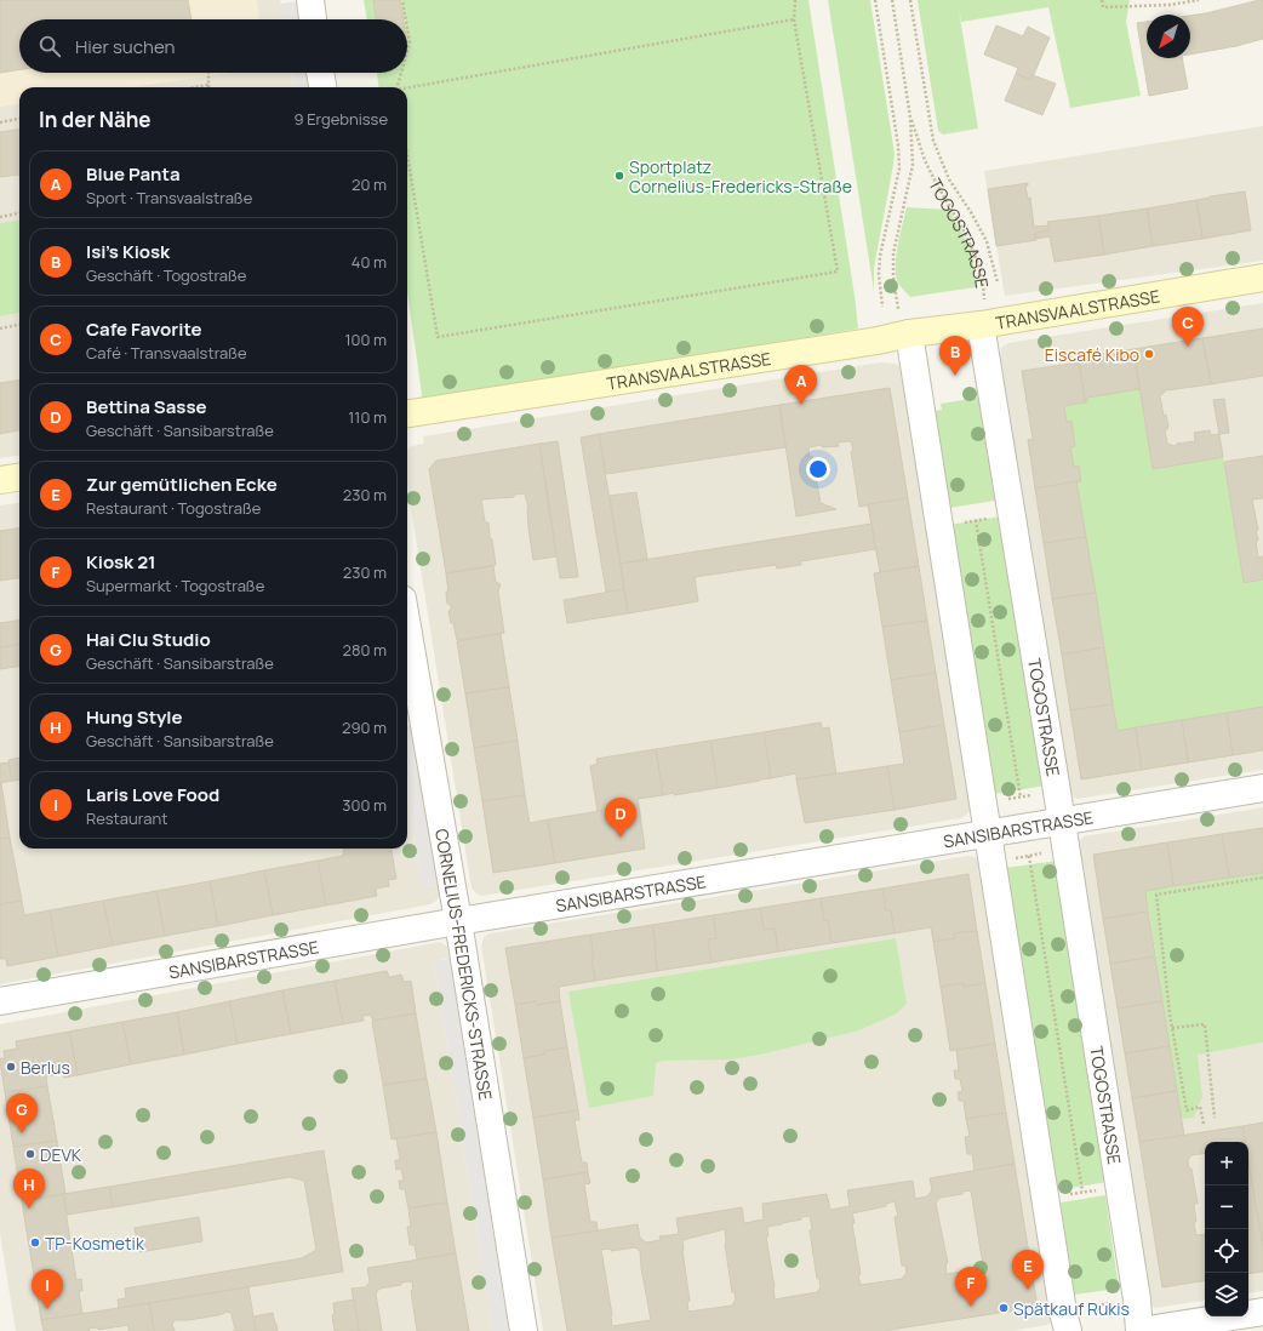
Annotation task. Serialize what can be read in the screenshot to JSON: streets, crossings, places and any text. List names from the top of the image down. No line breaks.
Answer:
{"streets":{"street":["TOGOSTRASSE","TRANSVAALSTRASSE","SANSIBARSTRASSE","CORNELIUS-FREDERICKS-STRASSE"]},"crossings":[["TOGOSTRASSE","TRANSVAALSTRASSE"],["TOGOSTRASSE","SANSIBARSTRASSE"],["SANSIBARSTRASSE","CORNELIUS-FREDERICKS-STRASSE"]],"places":["Sportplatz Cornelius-Fredericks-Straße","Eiscafé Kibo","Berlus","DEVK","TP-Kosmetik","Spätkauf Rukis"],"north":"bottom left","page":{"search":"Hier suchen","heading":["In der Nähe","9 Ergebnisse"],"list":[{"mark":"A","name":"Blue Panta","note":"Sport · Transvaalstraße","value":"20 m"},{"mark":"B","name":"Isi's Kiosk","note":"Geschäft · Togostraße","value":"40 m"},{"mark":"C","name":"Cafe Favorite","note":"Café · Transvaalstraße","value":"100 m"},{"mark":"D","name":"Bettina Sasse","note":"Geschäft · Sansibarstraße","value":"110 m"},{"mark":"E","name":"Zur gemütlichen Ecke","note":"Restaurant · Togostraße","value":"230 m"},{"mark":"F","name":"Kiosk 21","note":"Supermarkt · Togostraße","value":"230 m"},{"mark":"G","name":"Hai Clu Studio","note":"Geschäft · Sansibarstraße","value":"280 m"},{"mark":"H","name":"Hung Style","note":"Geschäft · Sansibarstraße","value":"290 m"},{"mark":"I","name":"Laris Love Food","note":"Restaurant","value":"300 m"}],"pins":["C","B","A","D","G","H","E","F","I"],"map_buttons":["+","−"]}}
